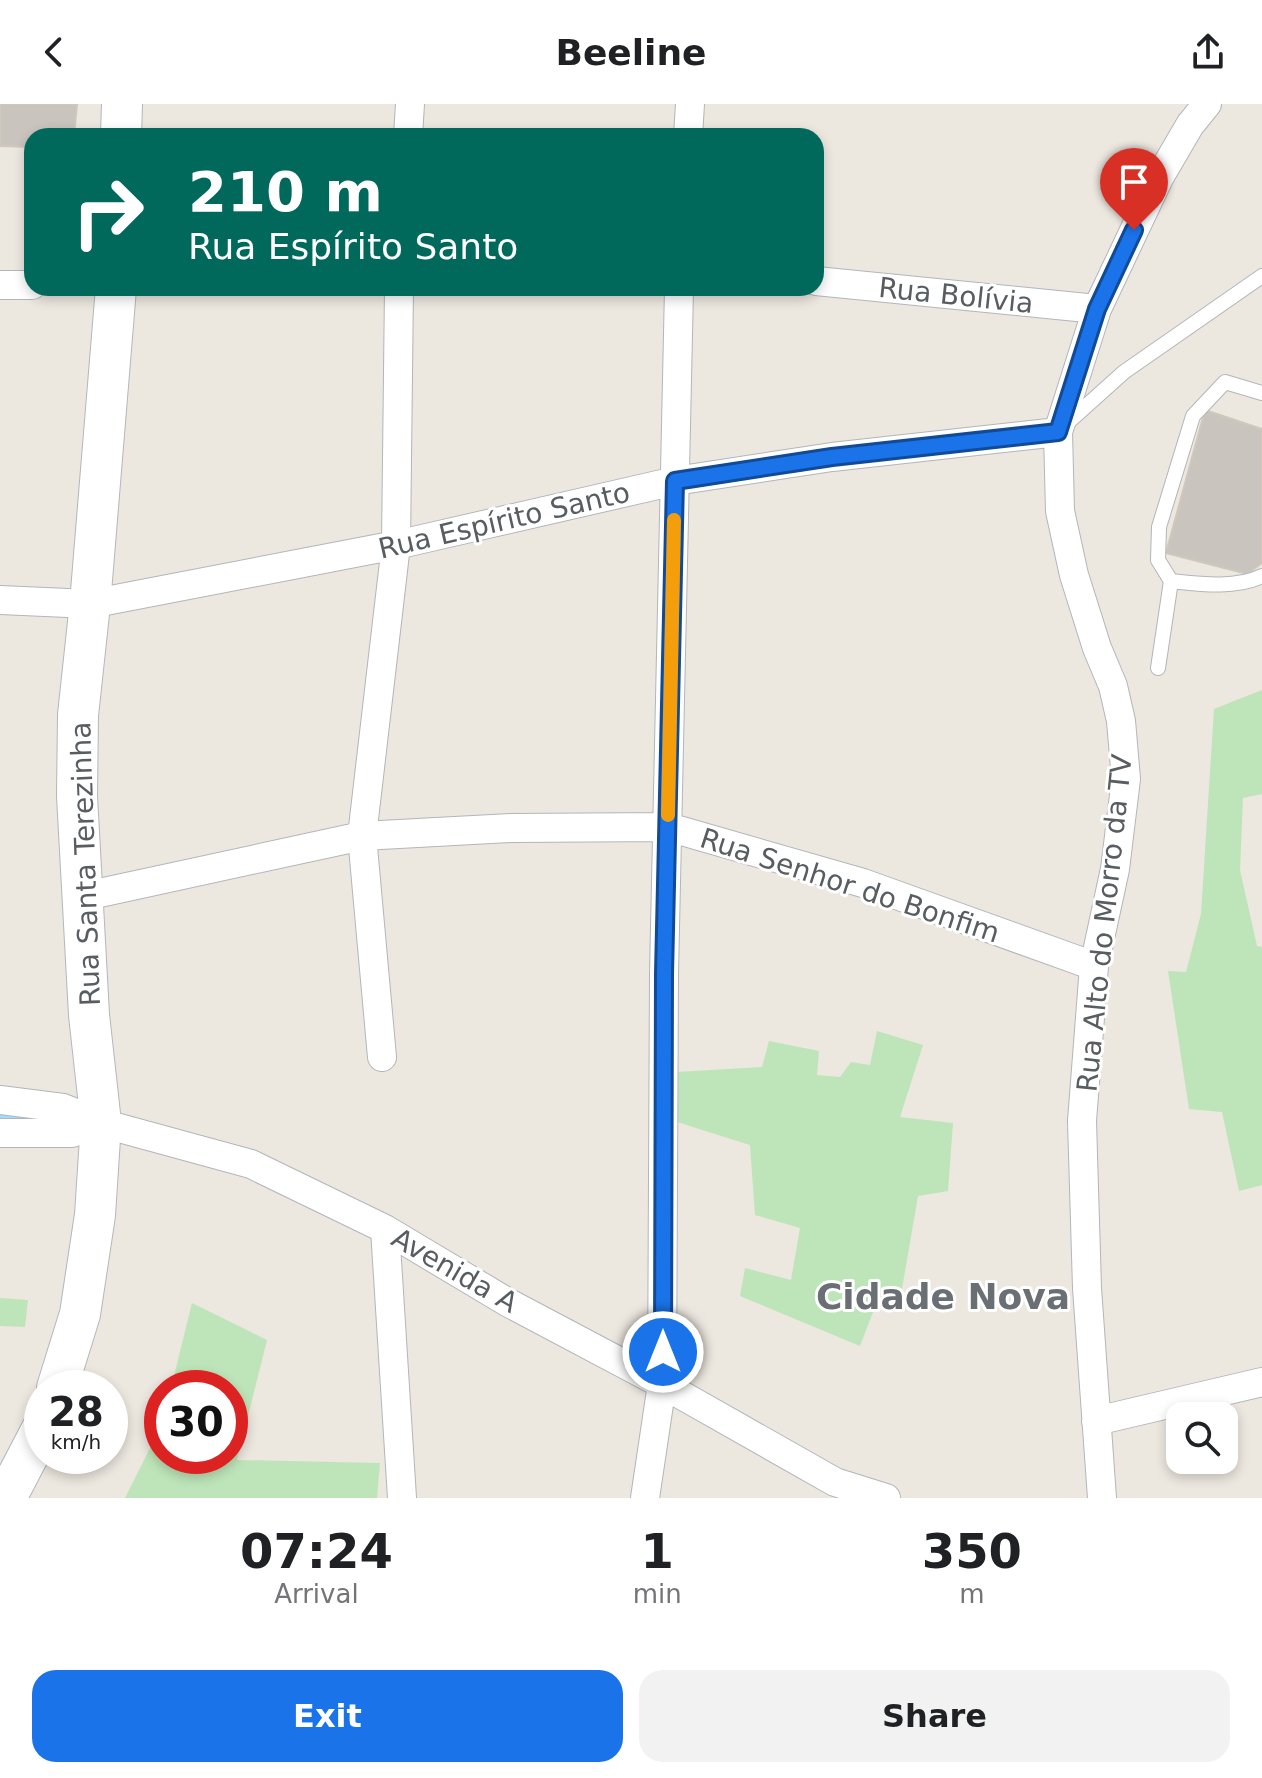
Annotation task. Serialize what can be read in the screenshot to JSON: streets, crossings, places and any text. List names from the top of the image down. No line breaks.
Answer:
{"streets":{"street":["Rua Bolívia","Rua Espírito Santo","Rua Santa Terezinha","Rua Senhor do Bonfim","Rua Alto do Morro da TV","Avenida A"]},"crossings":[["Rua Bolívia","Rua Alto do Morro da TV"],["Rua Espírito Santo","Rua Santa Terezinha"],["Rua Espírito Santo","Rua Alto do Morro da TV"],["Rua Santa Terezinha","Rua Senhor do Bonfim"],["Rua Santa Terezinha","Avenida A"],["Rua Senhor do Bonfim","Rua Alto do Morro da TV"]],"districts":["Cidade Nova"],"page":{"header":"Beeline","turn":["210 m","Rua Espírito Santo"],"speed":"28 km/h","limit":"30","eta":["07:24","Arrival","1","min","350","m"],"buttons":["Exit","Share"]}}
